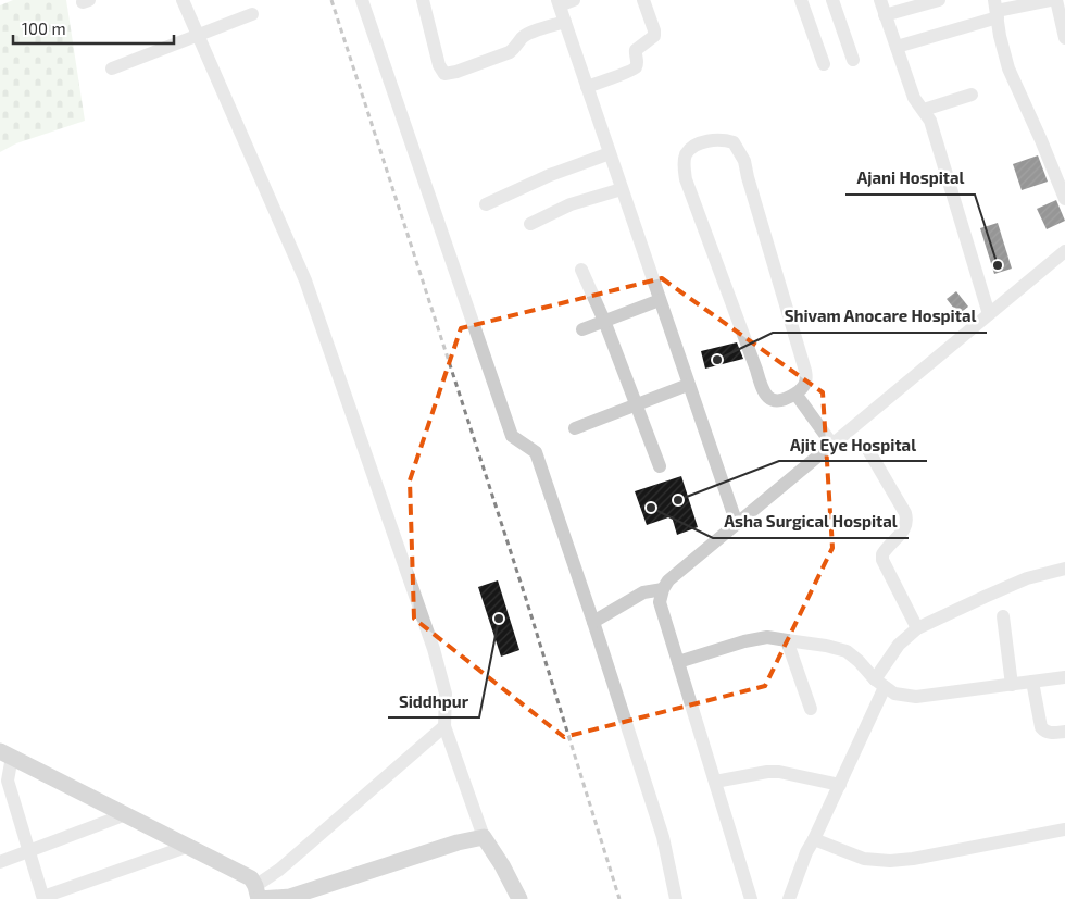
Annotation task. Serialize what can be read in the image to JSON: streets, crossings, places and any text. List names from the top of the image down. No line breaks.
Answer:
{"places":["Ajani Hospital","Shivam Anocare Hospital","Ajit Eye Hospital","Asha Surgical Hospital","Siddhpur"],"scale_bar":"100 m"}
